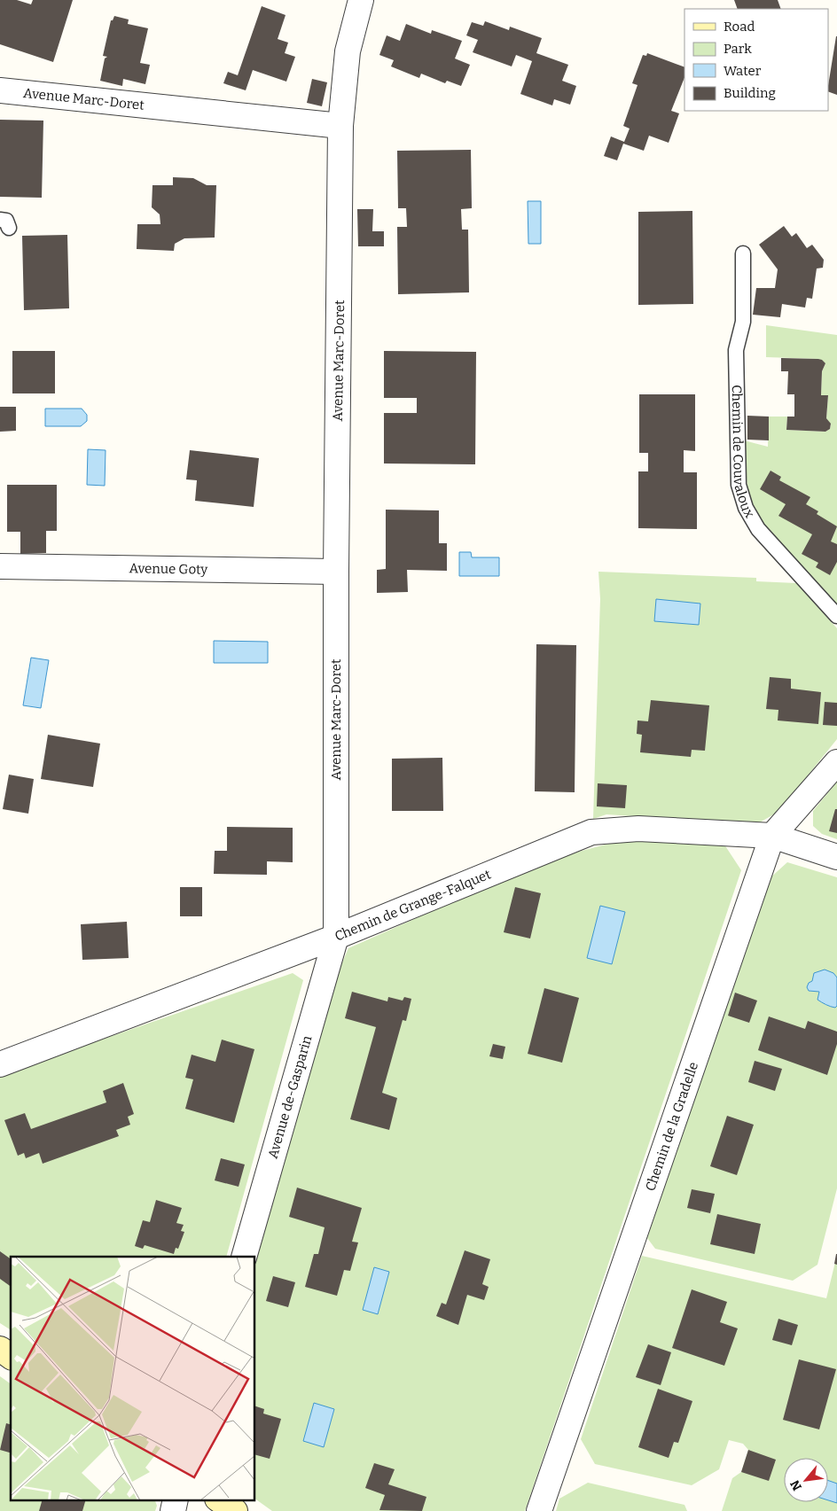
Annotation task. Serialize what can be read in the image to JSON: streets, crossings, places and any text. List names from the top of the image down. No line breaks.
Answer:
{"streets":{"street":["Avenue Marc-Doret","Avenue Goty","Chemin de Grange-Falquet","Avenue de-Gasparin","Chemin de la Gradelle"],"lane":["Chemin de Couvaloux"]},"crossings":[["Avenue Marc-Doret","Avenue Goty"],["Avenue Marc-Doret","Chemin de Grange-Falquet"],["Avenue Marc-Doret","Avenue de-Gasparin"],["Chemin de Grange-Falquet","Avenue de-Gasparin"],["Chemin de Grange-Falquet","Chemin de la Gradelle"]],"legend":["Road","Park","Water","Building"],"north":"bottom left"}
